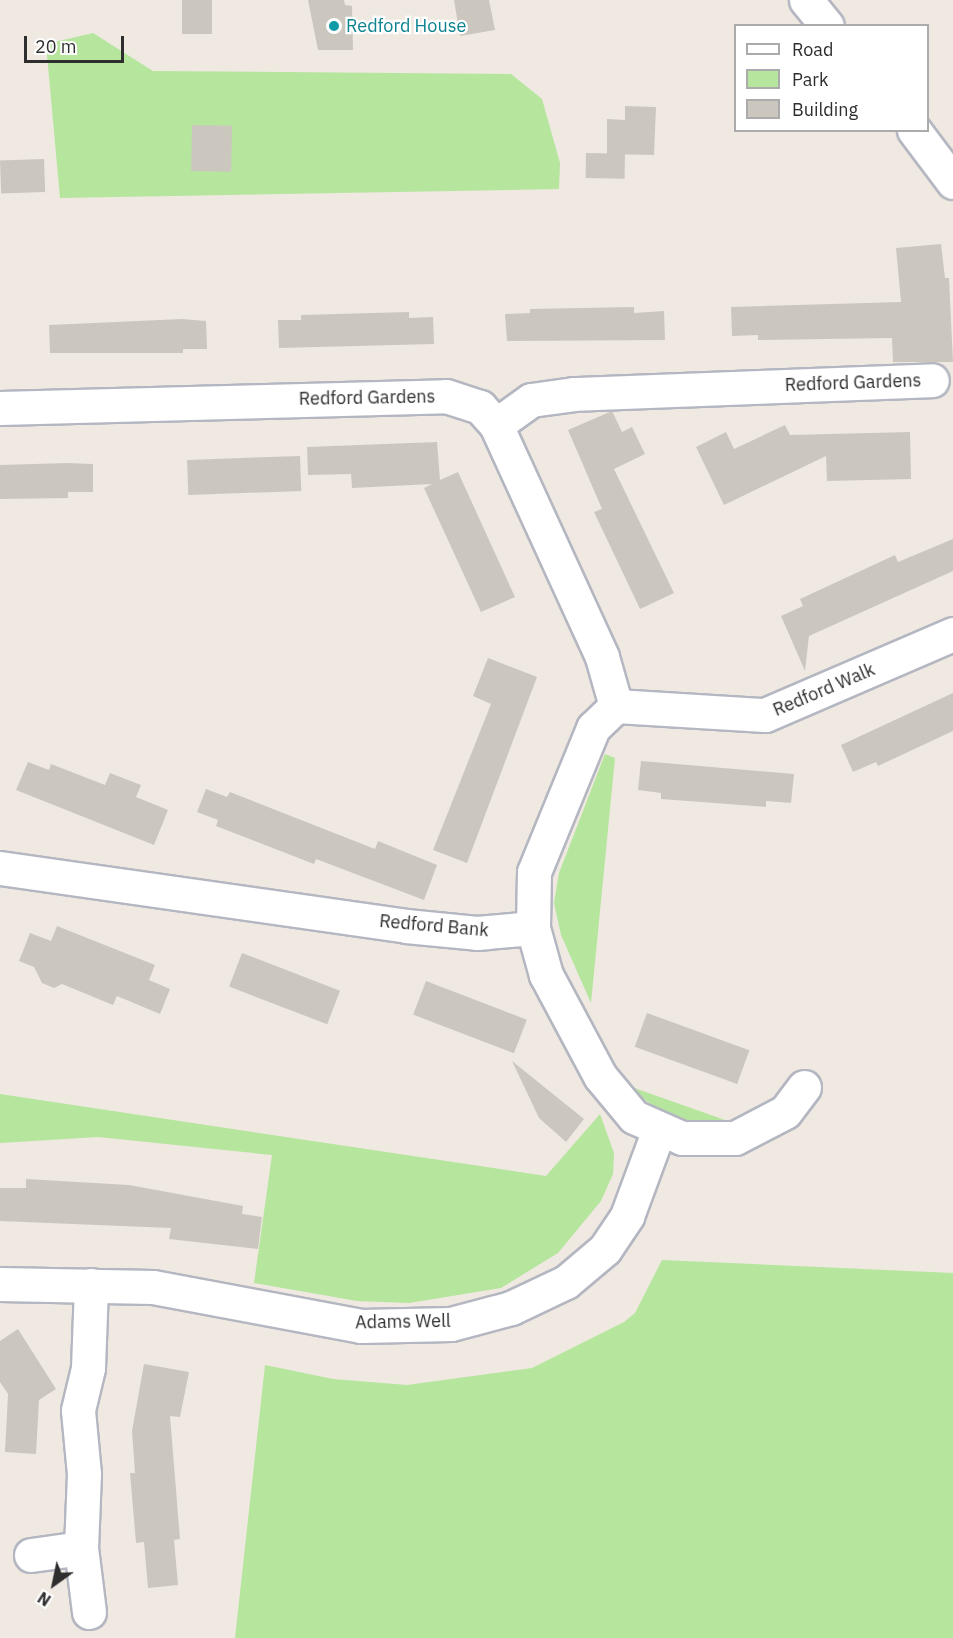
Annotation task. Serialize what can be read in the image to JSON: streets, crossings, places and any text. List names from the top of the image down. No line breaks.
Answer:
{"streets":{"street":["Redford Gardens","Redford Walk","Redford Bank","Adams Well"]},"places":["Redford House"],"legend":["Road","Park","Building"],"scale_bar":"20 m","north":"bottom left"}
